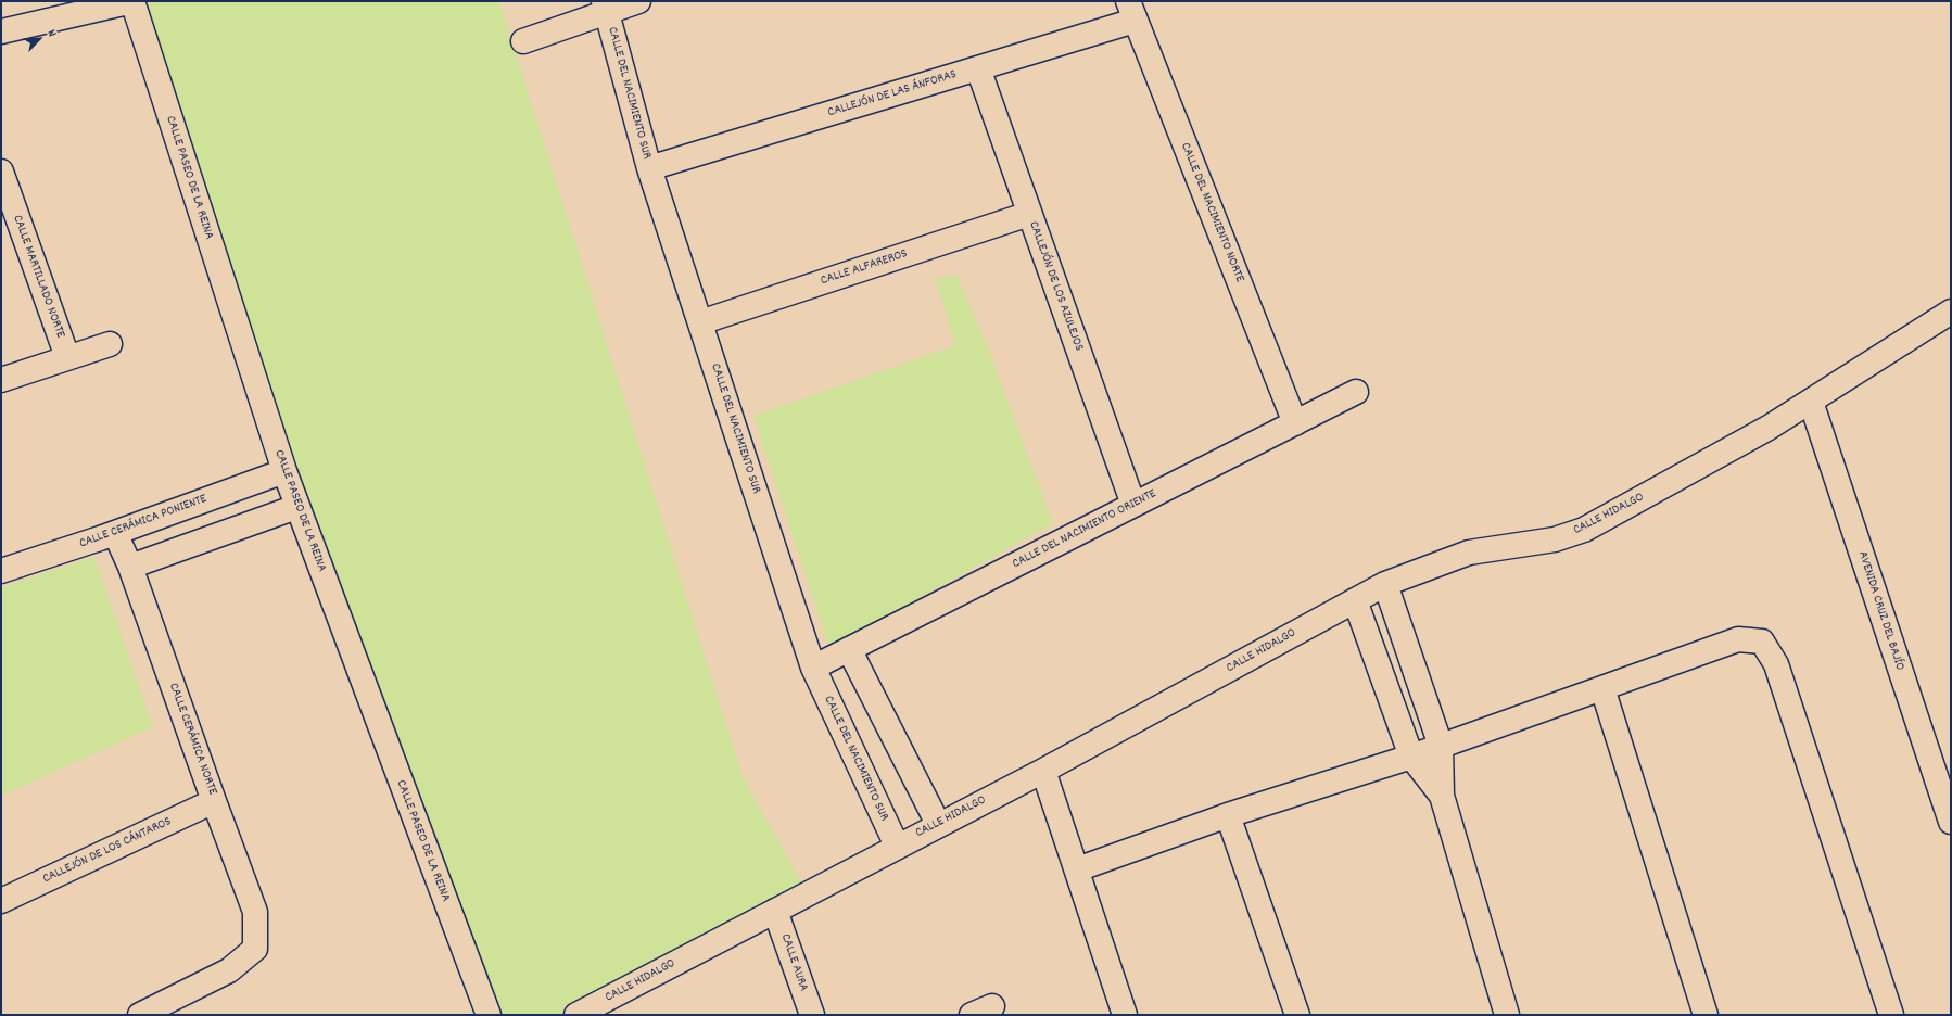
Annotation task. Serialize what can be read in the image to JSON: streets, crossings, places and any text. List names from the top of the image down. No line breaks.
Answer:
{"streets":{"street":["CALLE DEL NACIMIENTO SUR","CALLEJÓN DE LAS ÁNFORAS","CALLE PASEO DE LA REINA","CALLE DEL NACIMIENTO NORTE","CALLE ALFAREROS","CALLE MARTILLADO NORTE","CALLEJÓN DE LOS AZULEJOS","CALLE HIDALGO","CALLE CERÁMICA PONIENTE","CALLE DEL NACIMIENTO ORIENTE","AVENIDA CRUZ DEL BAJÍO","CALLE CERÁMICA NORTE","CALLEJÓN DE LOS CÁNTAROS","CALLE AURA"]},"crossings":[["CALLE DEL NACIMIENTO SUR","CALLEJÓN DE LAS ÁNFORAS"],["CALLE DEL NACIMIENTO SUR","CALLE ALFAREROS"],["CALLE DEL NACIMIENTO SUR","CALLE HIDALGO"],["CALLE DEL NACIMIENTO SUR","CALLE DEL NACIMIENTO ORIENTE"],["CALLEJÓN DE LAS ÁNFORAS","CALLE DEL NACIMIENTO NORTE"],["CALLEJÓN DE LAS ÁNFORAS","CALLEJÓN DE LOS AZULEJOS"],["CALLE PASEO DE LA REINA","CALLE CERÁMICA PONIENTE"],["CALLE DEL NACIMIENTO NORTE","CALLE DEL NACIMIENTO ORIENTE"],["CALLE ALFAREROS","CALLEJÓN DE LOS AZULEJOS"],["CALLEJÓN DE LOS AZULEJOS","CALLE DEL NACIMIENTO ORIENTE"],["CALLE HIDALGO","AVENIDA CRUZ DEL BAJÍO"],["CALLE HIDALGO","CALLE AURA"],["CALLE CERÁMICA PONIENTE","CALLE CERÁMICA NORTE"],["CALLE CERÁMICA NORTE","CALLEJÓN DE LOS CÁNTAROS"]],"north":"top right"}
